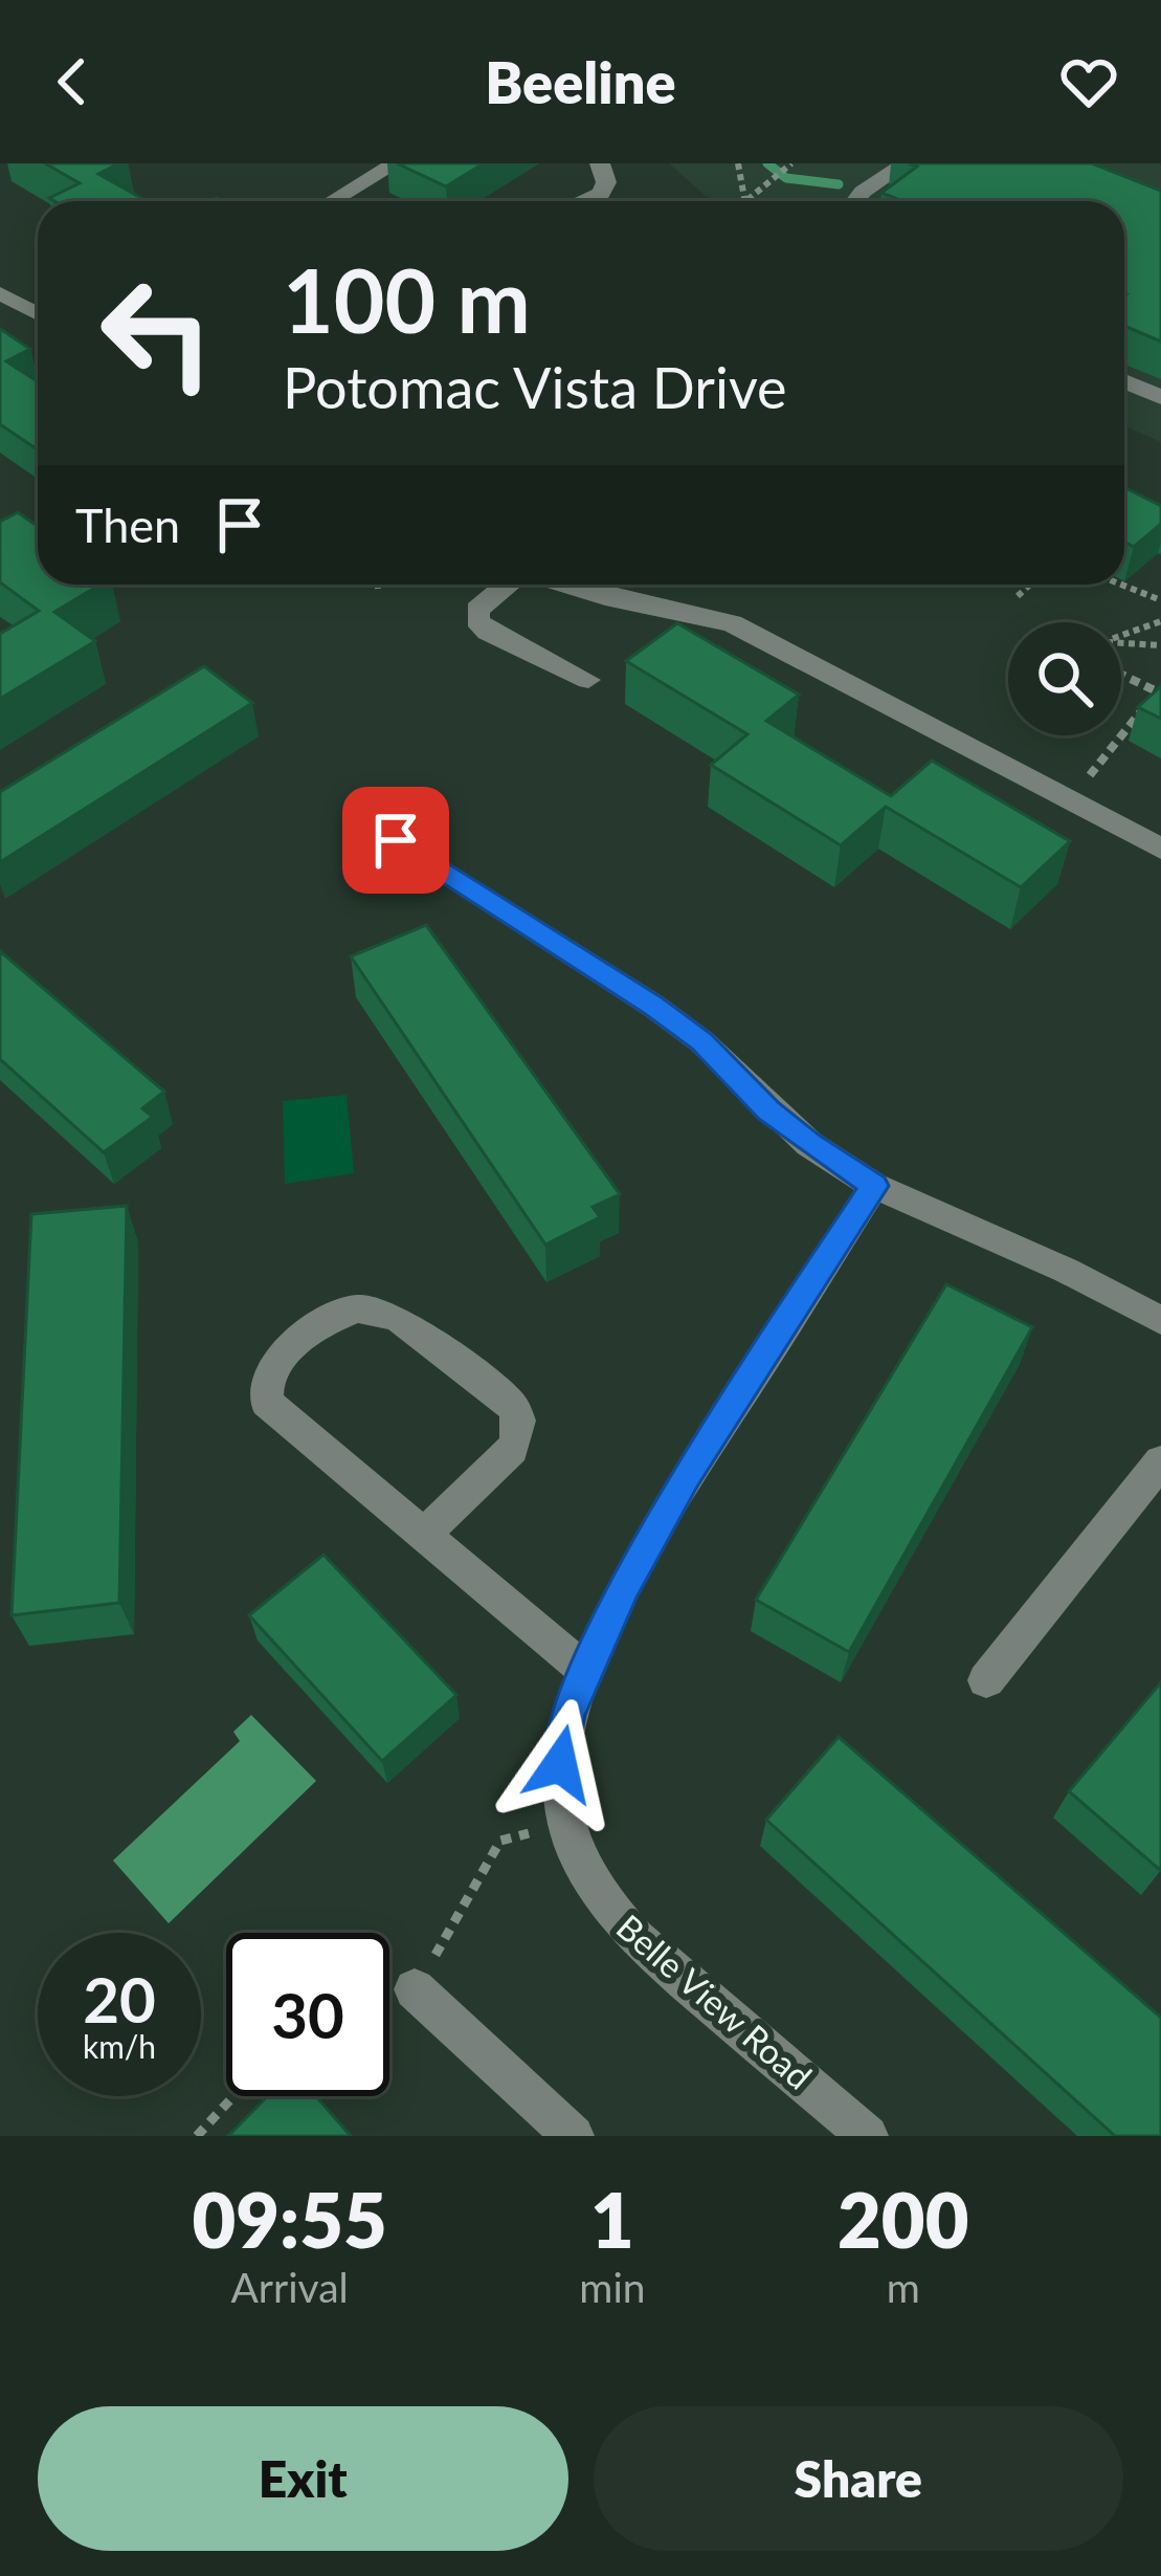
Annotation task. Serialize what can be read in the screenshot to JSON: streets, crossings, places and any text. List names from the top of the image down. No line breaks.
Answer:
{"streets":{"street":["Belle View Road"]},"page":{"header":"Beeline","turn":["100 m","Potomac Vista Drive"],"then":"Then","speed":"20 km/h","limit":"30","eta":["09:55","Arrival","1","min","200","m"],"buttons":["Exit","Share"]}}
